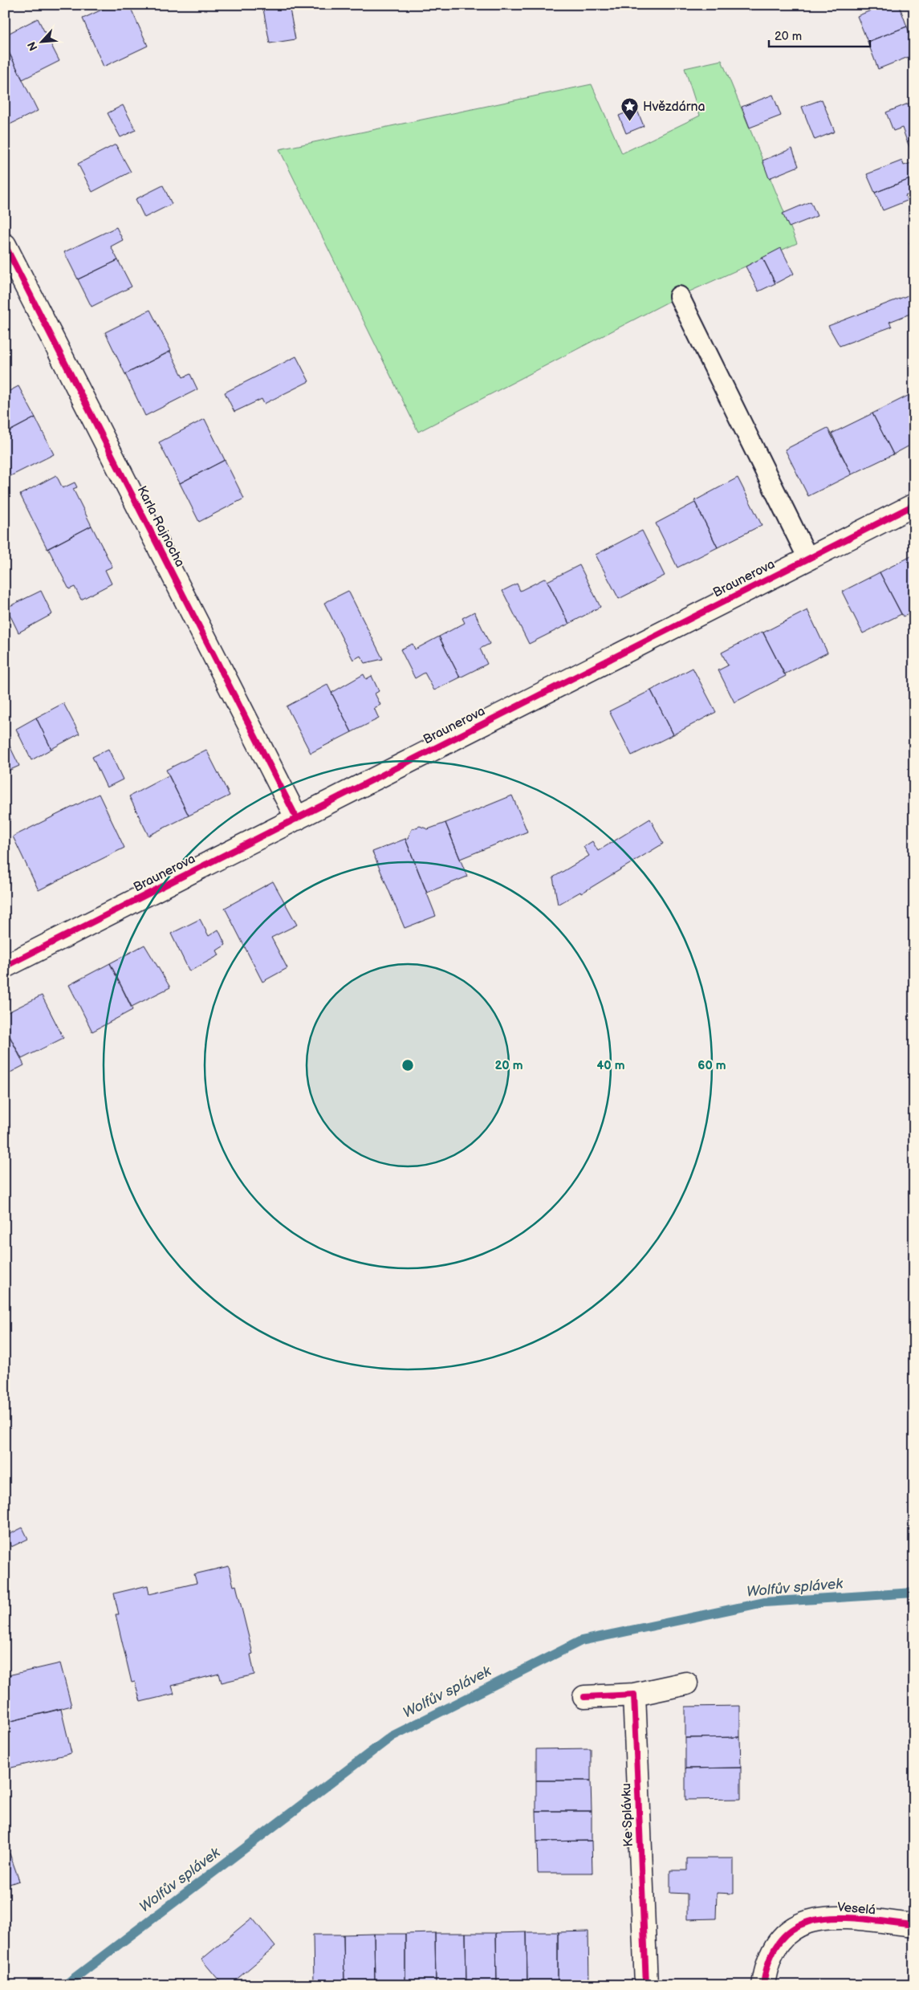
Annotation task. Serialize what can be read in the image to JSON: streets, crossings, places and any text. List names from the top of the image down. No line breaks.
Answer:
{"streets":{"street":["Karla Rajnocha","Braunerova","Ke Splávku","Veselá"]},"crossings":[["Karla Rajnocha","Braunerova"]],"water":["Wolfův splávek"],"places":{"place":["Hvězdárna"]},"scale_bar":"20 m","north":"bottom left","rings":["20 m","40 m","60 m"]}
